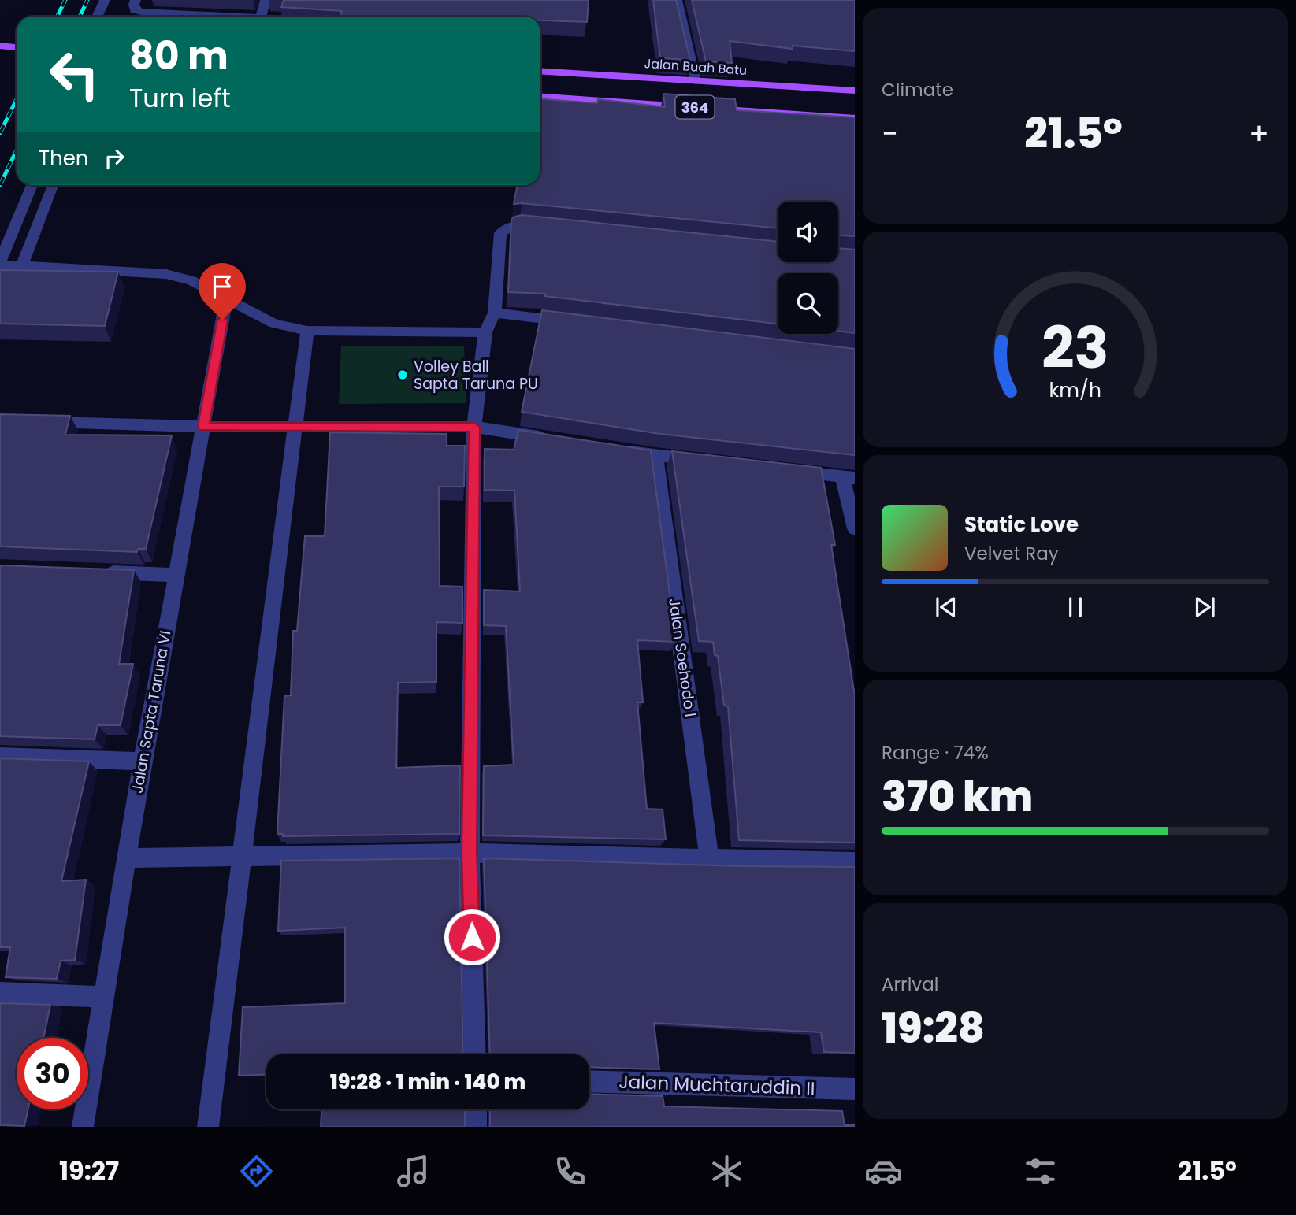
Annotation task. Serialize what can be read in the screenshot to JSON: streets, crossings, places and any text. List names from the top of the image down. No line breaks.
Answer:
{"streets":{"main road":["Jalan Buah Batu","364"],"street":["Jalan Soehodo I","Jalan Sapta Taruna VI","Jalan Muchtaruddin II"]},"places":["Volley Ball Sapta Taruna PU"],"page":{"tile":["Climate",["Range · 74%","370 km"],["Arrival","19:28"]],"turn":["80 m","Turn left"],"heat":["−","21.5°","+"],"then":"Then","song":["Static Love","Velvet Ray"],"limit":"30","trip":"19:28 · 1 min · 140 m","tabs":["19:27","21.5°"],"gauge":["23","km/h"]}}
